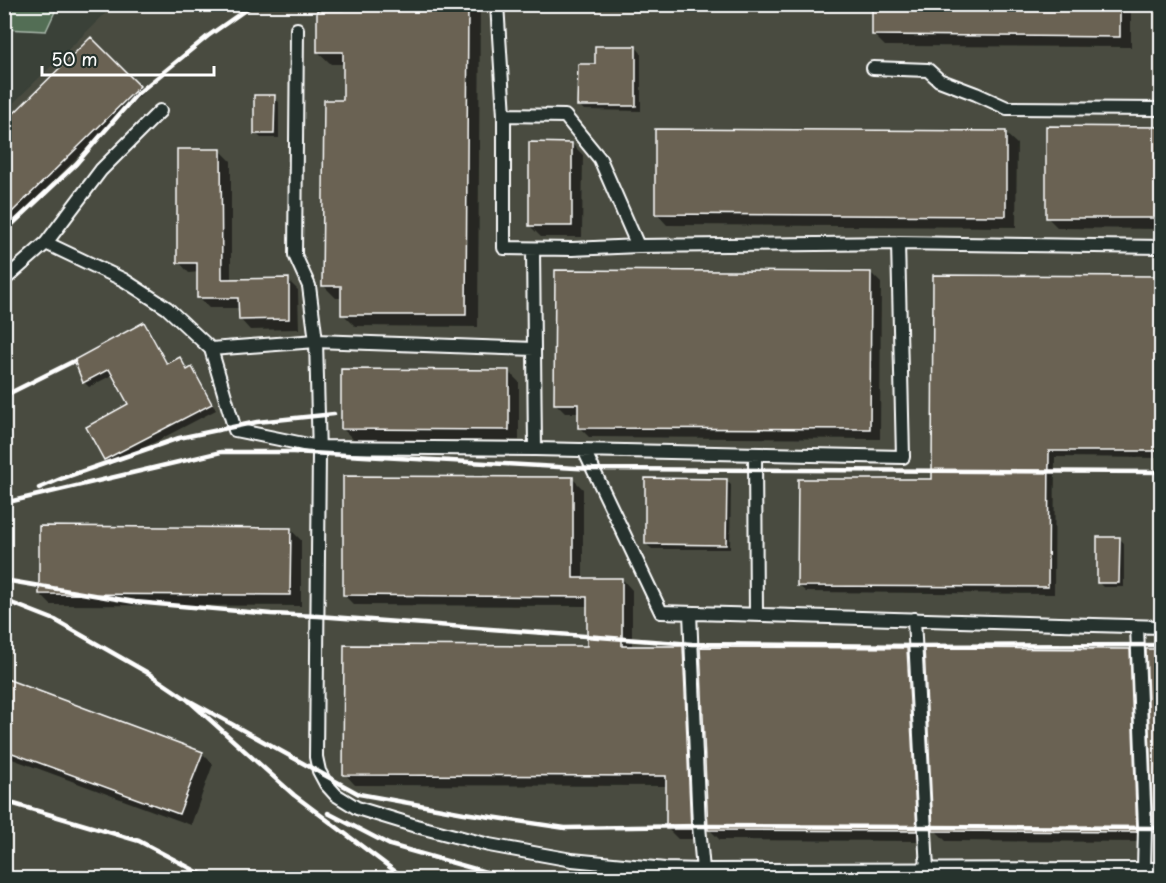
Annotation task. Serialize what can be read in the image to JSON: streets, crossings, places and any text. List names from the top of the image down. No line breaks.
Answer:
{"scale_bar":"50 m"}
